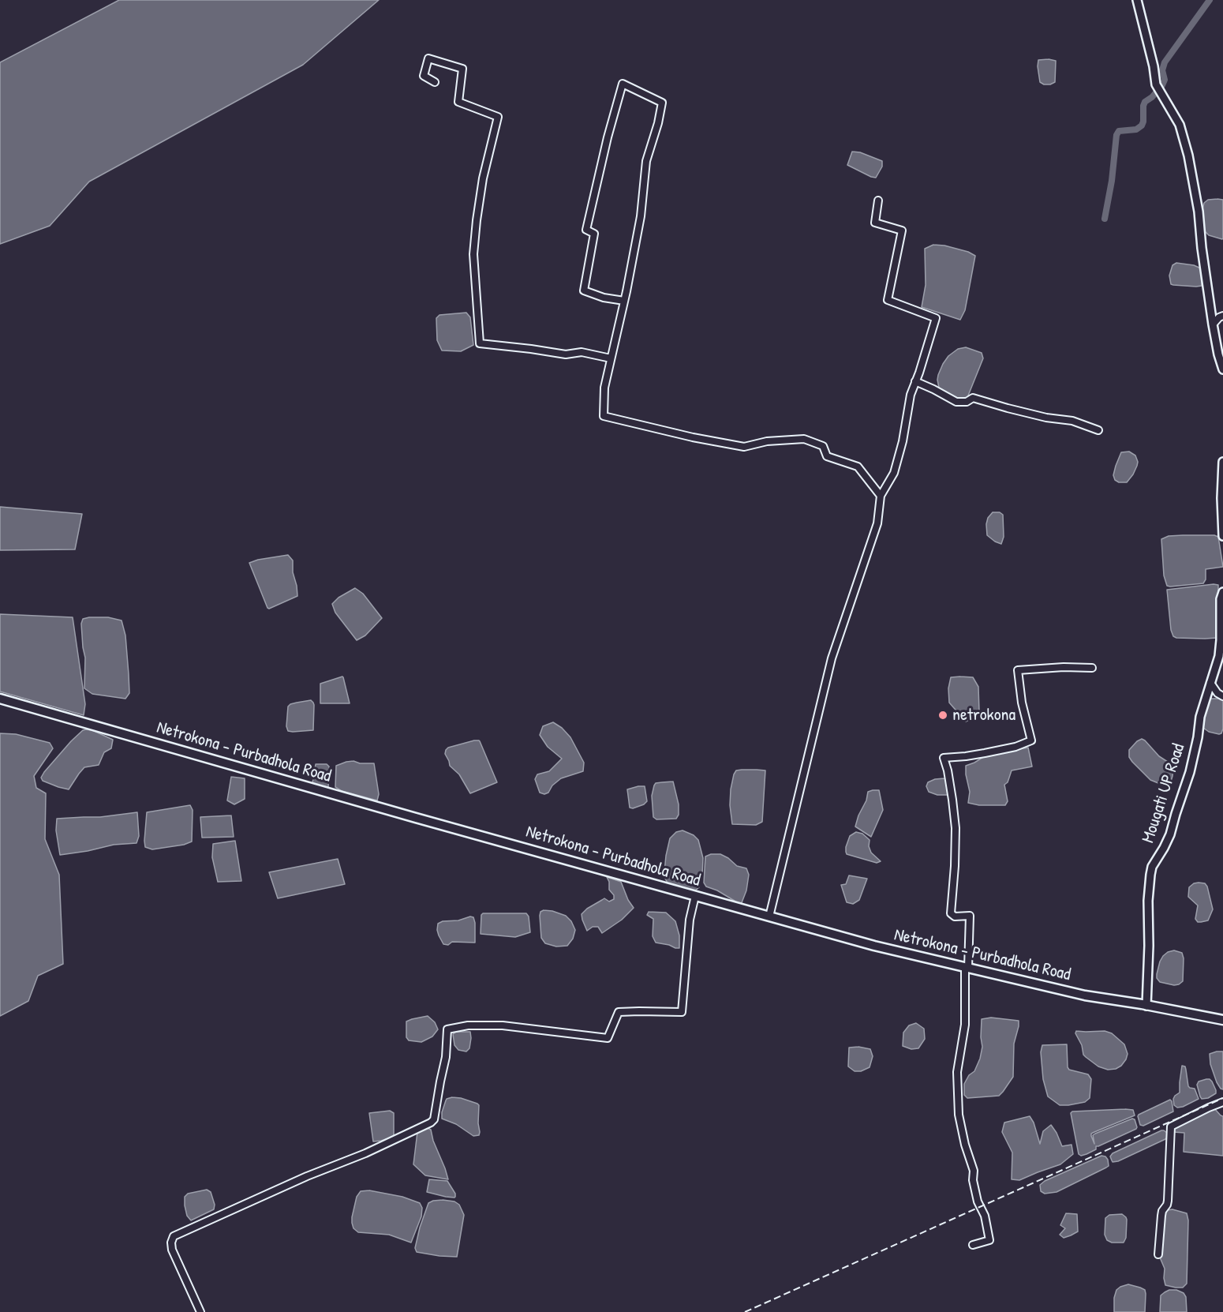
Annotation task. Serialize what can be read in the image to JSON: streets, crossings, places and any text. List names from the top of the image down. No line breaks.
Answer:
{"streets":{"main road":["Netrokona - Purbadhola Road"],"street":["Mougati UP Road"]},"crossings":[["Netrokona - Purbadhola Road","Mougati UP Road"]],"places":["netrokona"]}
